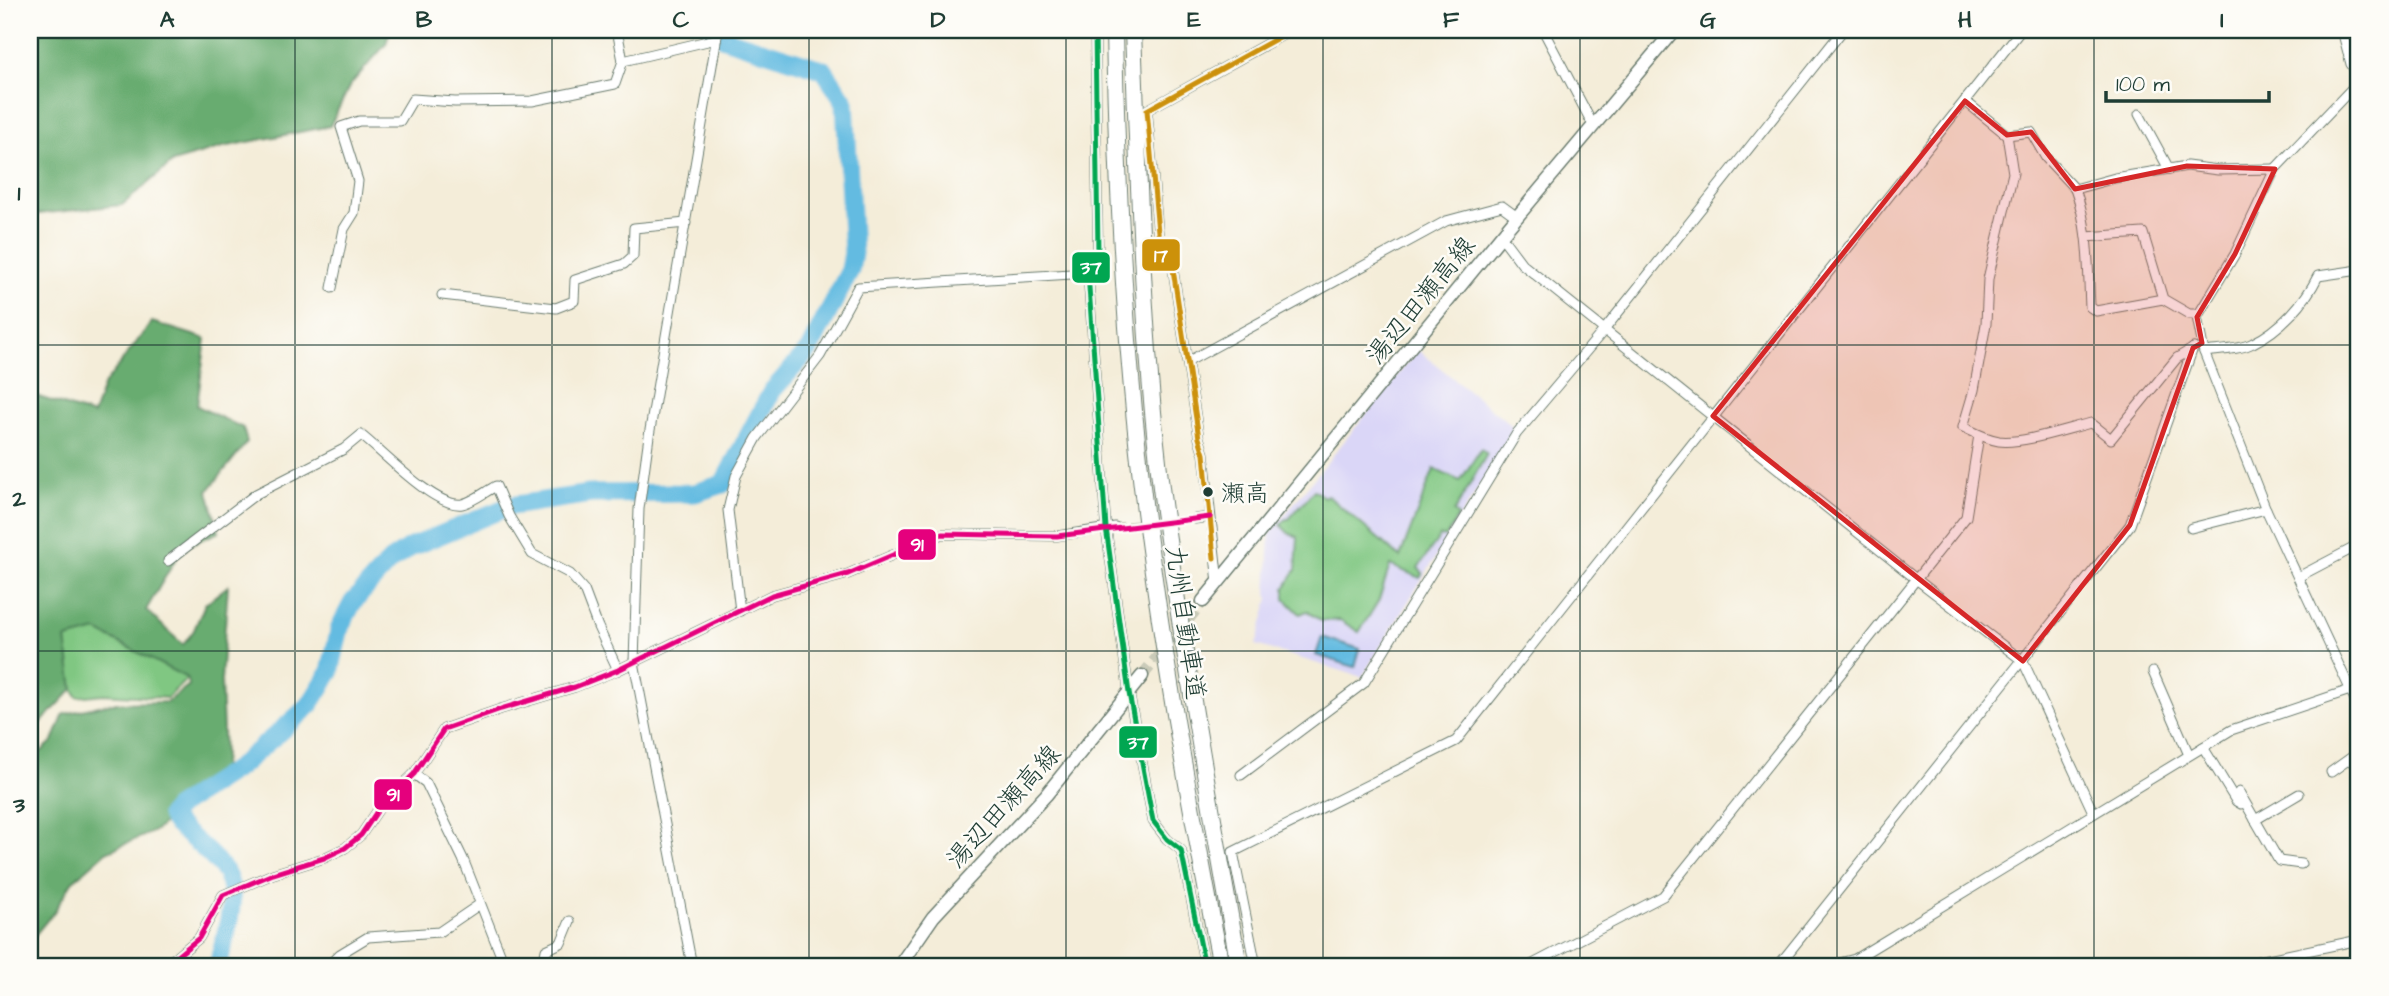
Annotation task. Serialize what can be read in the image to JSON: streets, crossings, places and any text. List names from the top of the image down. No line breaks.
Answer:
{"streets":{"highway":["九州自動車道"],"main road":["湯辺田瀬高線"]},"places":["瀬高"],"lines":["transit line 37","transit line 17","transit line 91"],"scale_bar":"100 m","grid":{"columns":["A","B","C","D","E","F","G","H","I"],"rows":["1","2","3"]}}
